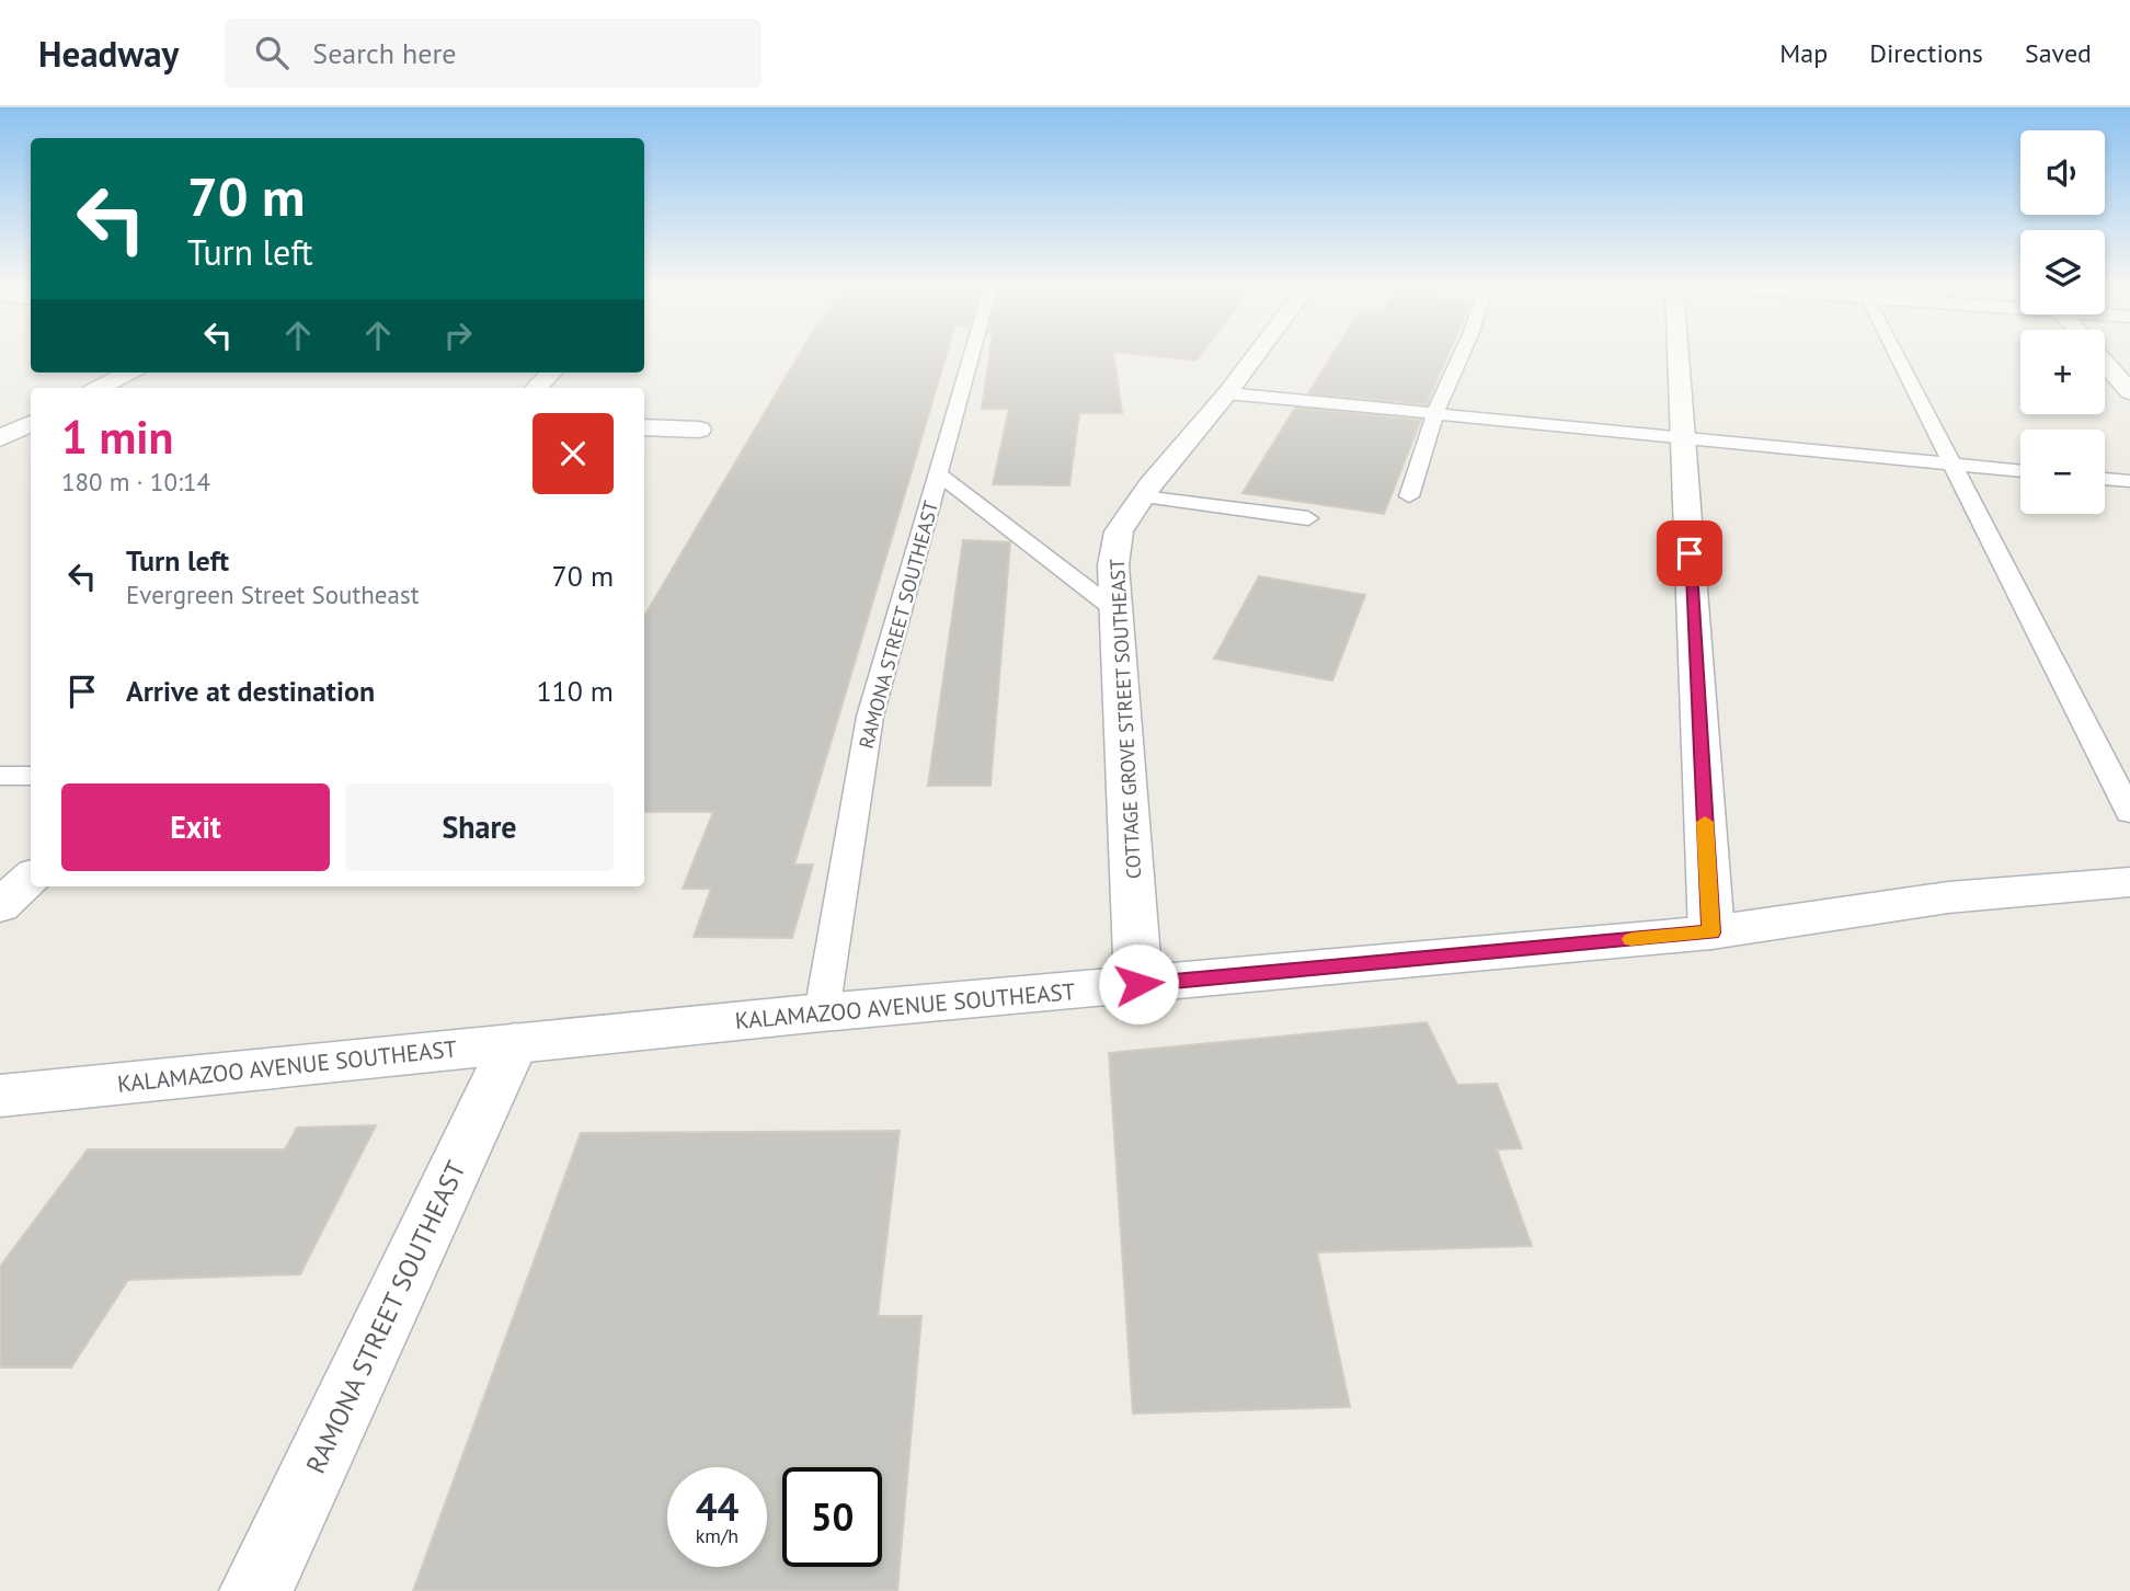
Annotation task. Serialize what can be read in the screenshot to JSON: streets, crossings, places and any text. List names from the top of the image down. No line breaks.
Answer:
{"streets":{"street":["RAMONA STREET SOUTHEAST","COTTAGE GROVE STREET SOUTHEAST","KALAMAZOO AVENUE SOUTHEAST"]},"crossings":[["RAMONA STREET SOUTHEAST","KALAMAZOO AVENUE SOUTHEAST"],["COTTAGE GROVE STREET SOUTHEAST","KALAMAZOO AVENUE SOUTHEAST"]],"page":{"header":"Headway","search":"Search here","nav":["Map","Directions","Saved"],"map_buttons":["+","−"],"turn":["70 m","Turn left"],"heading":["1 min","180 m · 10:14"],"list":[{"name":"Turn left","note":"Evergreen Street Southeast","value":"70 m"},{"name":"Arrive at destination","value":"110 m"}],"buttons":["Exit","Share"],"speed":"44 km/h","limit":"50"}}
